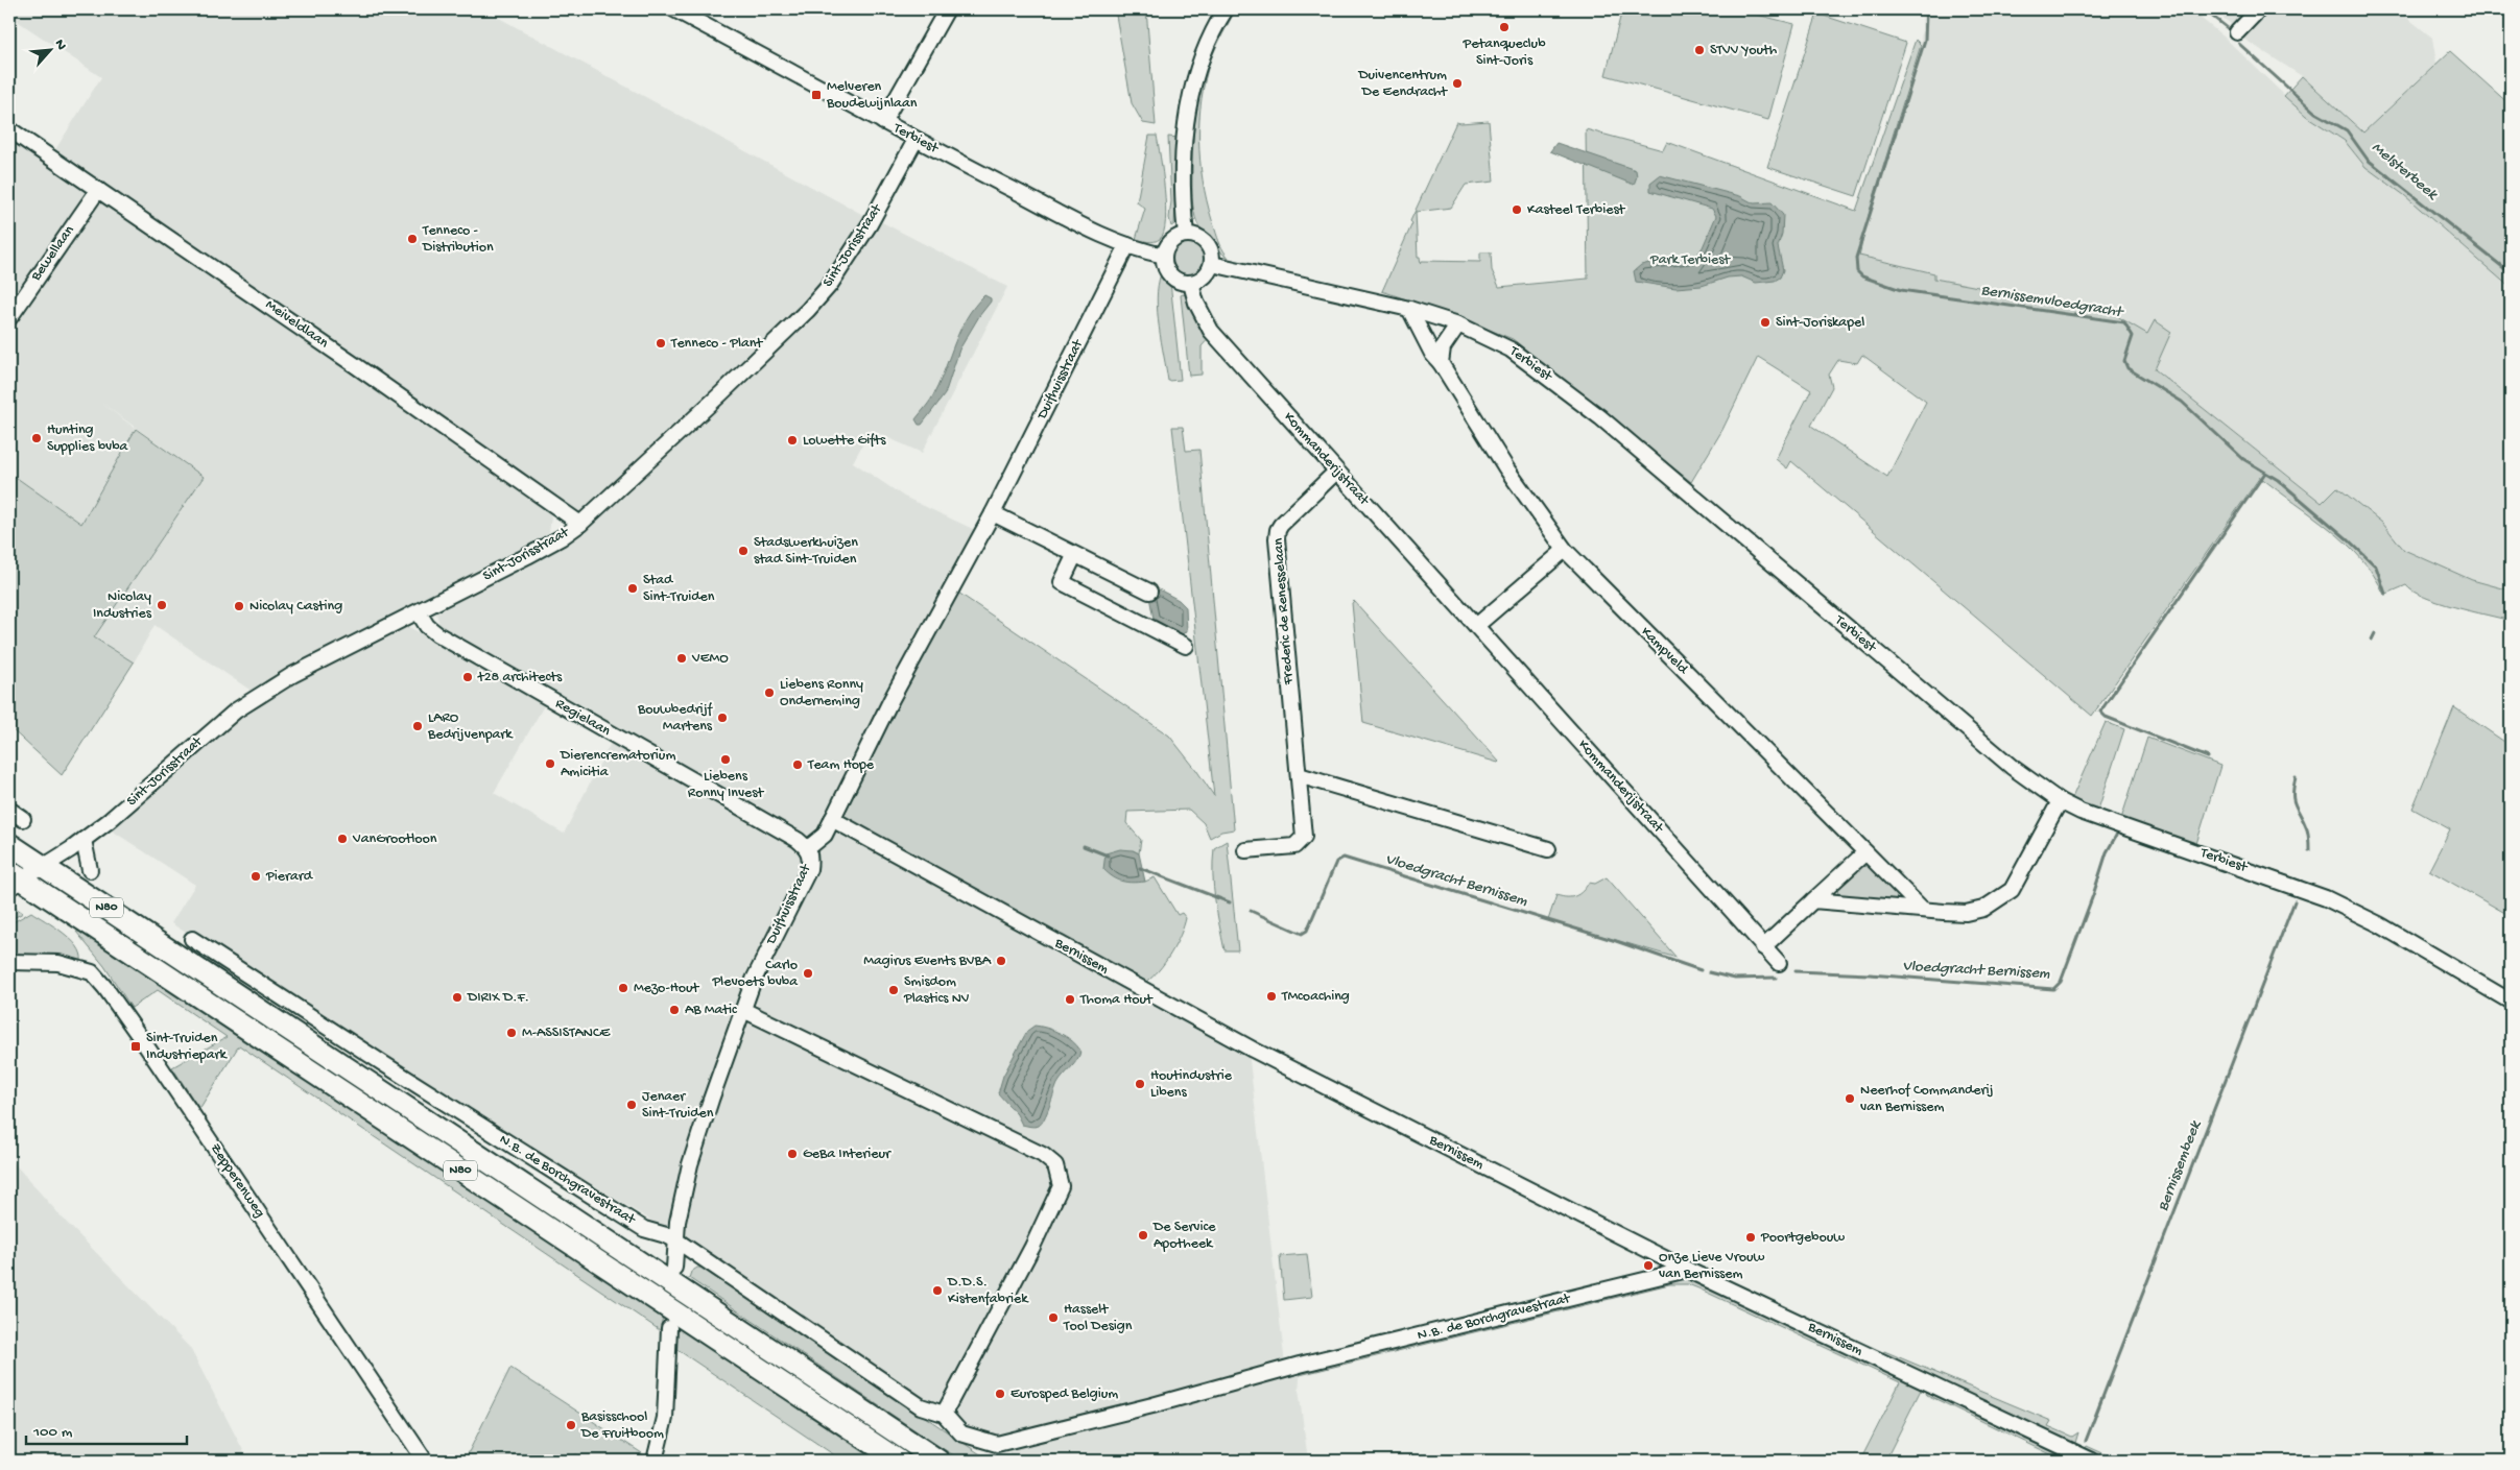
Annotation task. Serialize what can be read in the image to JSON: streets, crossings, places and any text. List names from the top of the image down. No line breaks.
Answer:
{"streets":{"highway":["N80"],"street":["Terbiest","Sint-Jorisstraat","Bewellaan","Meiveldlaan","Duifhuisstraat","Kommanderijstraat","Frederic de Renesselaan","Kampveld","Regielaan","Bernissem","N.B. de Borchgravestraat","Zepperenweg"]},"crossings":[["Terbiest","Sint-Jorisstraat"],["Terbiest","Duifhuisstraat"],["Terbiest","Kommanderijstraat"],["Terbiest","Kampveld"],["Sint-Jorisstraat","Meiveldlaan"],["Sint-Jorisstraat","Regielaan"],["Sint-Jorisstraat","N80"],["Bewellaan","Meiveldlaan"],["Duifhuisstraat","Regielaan"],["Duifhuisstraat","Bernissem"],["Duifhuisstraat","N.B. de Borchgravestraat"],["Kommanderijstraat","Frederic de Renesselaan"],["Bernissem","N.B. de Borchgravestraat"]],"water":["Melsterbeek","Bernissemvloedgracht","Vloedgracht Bernissem","Bernissembeek"],"parks":["Park Terbiest"],"places":{"other":["Petanqueclub Sint-Joris","STVV Youth","Duivencentrum De Eendracht","Kasteel Terbiest","Tenneco - Distribution","Sint-Joriskapel","Tenneco - Plant","Hunting Supplies bvba","Lowette Gifts","Stadswerkhuizen stad Sint-Truiden","Stad Sint-Truiden","Nicolay Industries","Nicolay Casting","VEMO","t28 architects","Liebens Ronny Onderneming","Bouwbedrijf Martens","LARO Bedrijvenpark","Liebens Ronny Invest","Dierencrematorium Amicitia","Team Hope","VanGrootloon","Pierard","Magirus Events BVBA","Carlo Plevoets bvba","Mezo-Hout","Smisdom Plastics NV","TMcoaching","DIRIX D.F.","Thoma Hout","AB Matic","M-ASSISTANCE","Houtindustrie Libens","Neerhof Commanderij van Bernissem","Jenaer Sint-Truiden","GeBa Interieur","De Service Apotheek","Poortgebouw","Onze Lieve Vrouw van Bernissem","D.D.S. Kistenfabriek","Hasselt Tool Design","Eurosped Belgium","Basisschool De Fruitboom"],"transit":["Melveren Boudewijnlaan","Sint-Truiden Industriepark"]},"scale_bar":"100 m","north":"top right"}
